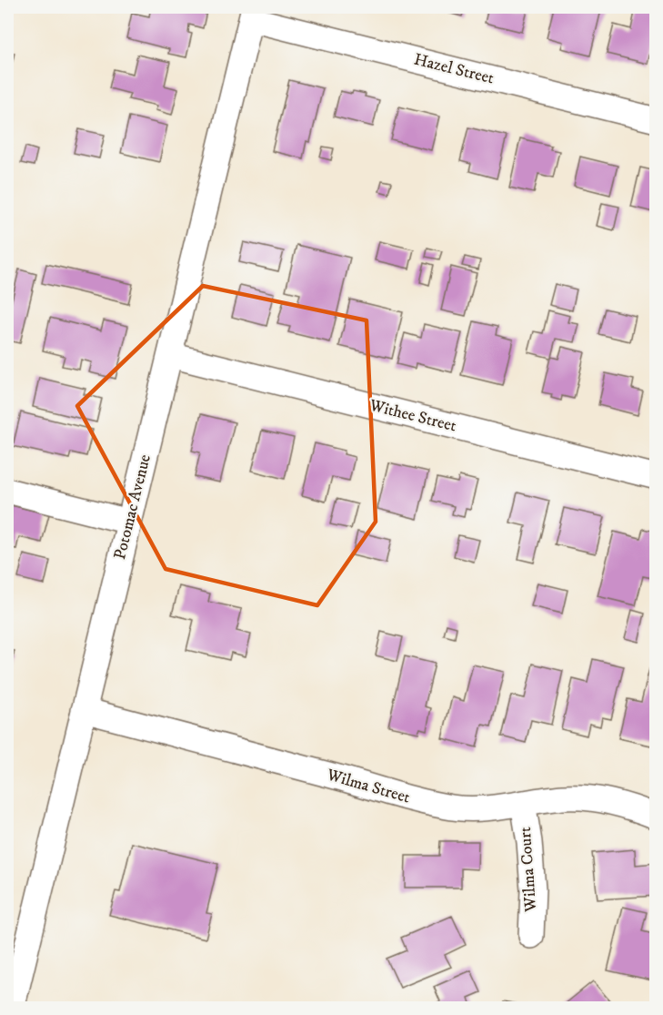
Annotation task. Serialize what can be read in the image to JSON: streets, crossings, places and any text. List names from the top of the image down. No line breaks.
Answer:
{"streets":{"street":["Hazel Street","Withee Street","Potomac Avenue","Wilma Street","Wilma Court"]},"crossings":[["Hazel Street","Potomac Avenue"],["Withee Street","Potomac Avenue"],["Potomac Avenue","Wilma Street"],["Wilma Street","Wilma Court"]]}
